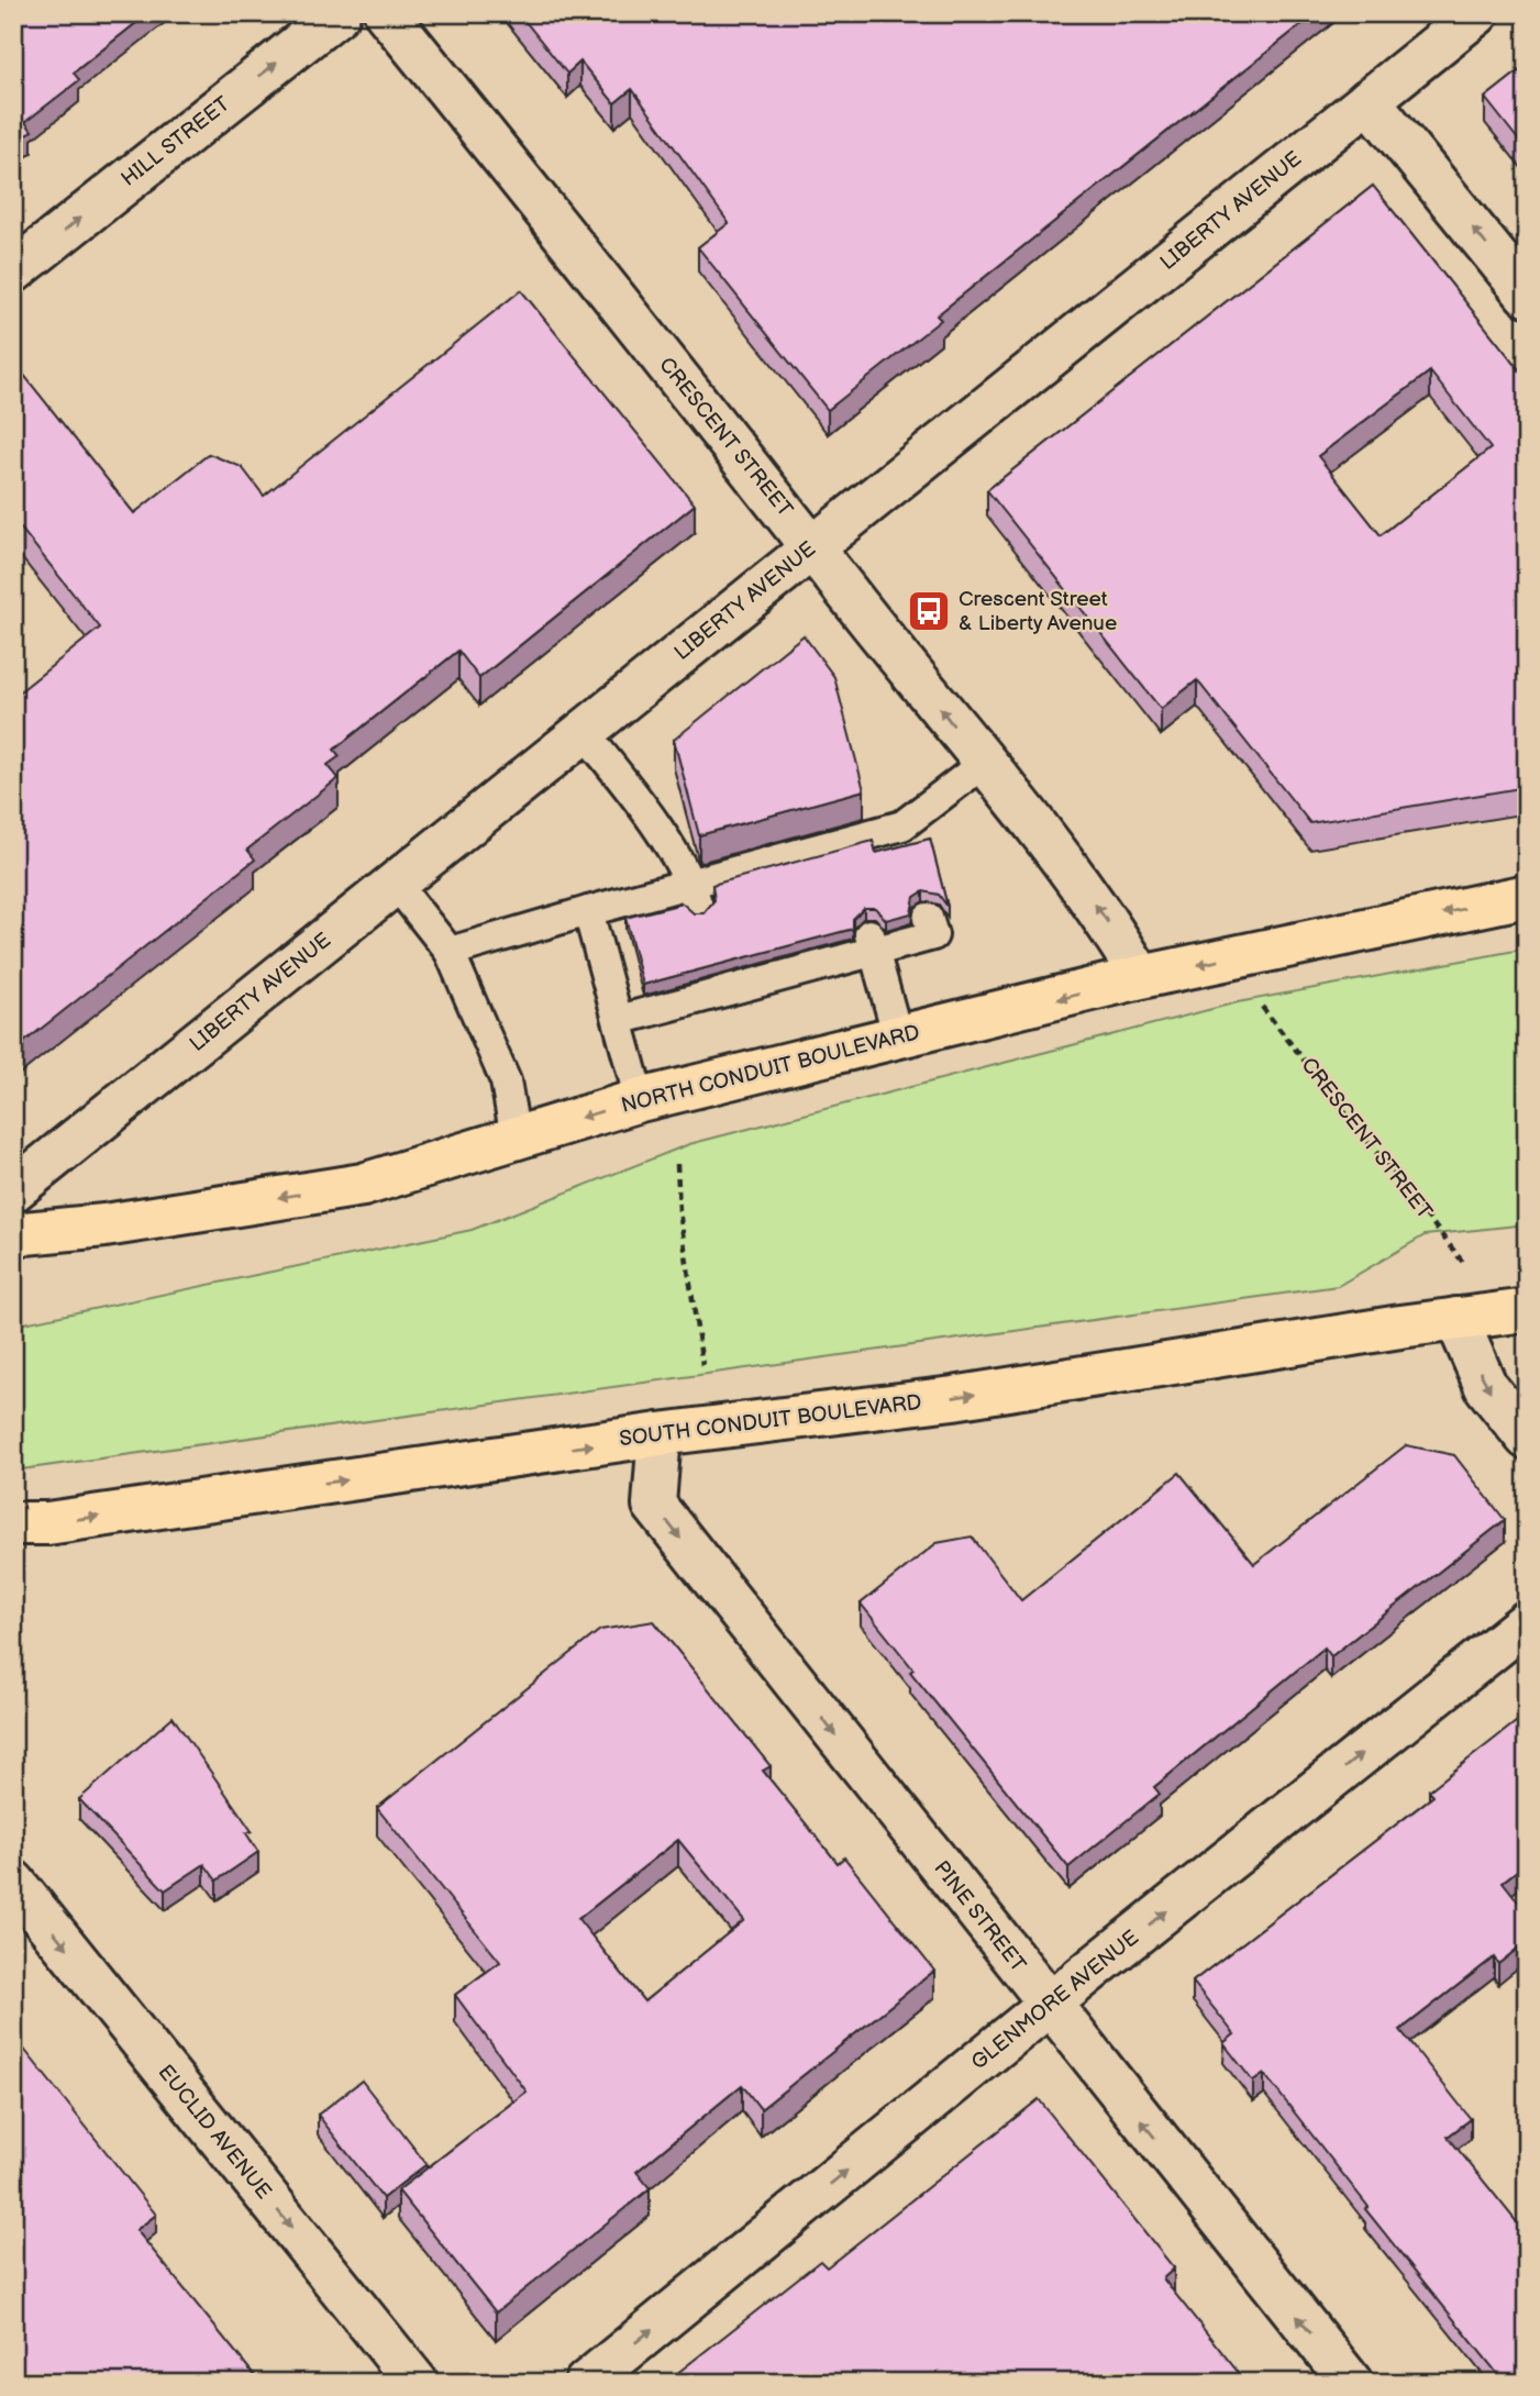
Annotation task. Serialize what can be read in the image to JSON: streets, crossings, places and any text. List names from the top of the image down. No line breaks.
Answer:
{"streets":{"main road":["NORTH CONDUIT BOULEVARD","SOUTH CONDUIT BOULEVARD"],"street":["HILL STREET","LIBERTY AVENUE","CRESCENT STREET","PINE STREET","GLENMORE AVENUE","EUCLID AVENUE"]},"crossings":[["LIBERTY AVENUE","CRESCENT STREET"],["CRESCENT STREET","NORTH CONDUIT BOULEVARD"],["SOUTH CONDUIT BOULEVARD","PINE STREET"],["PINE STREET","GLENMORE AVENUE"]],"one_way":["HILL STREET","NORTH CONDUIT BOULEVARD","SOUTH CONDUIT BOULEVARD","GLENMORE AVENUE","EUCLID AVENUE"],"places":{"bus stop":["Crescent Street & Liberty Avenue"]}}
